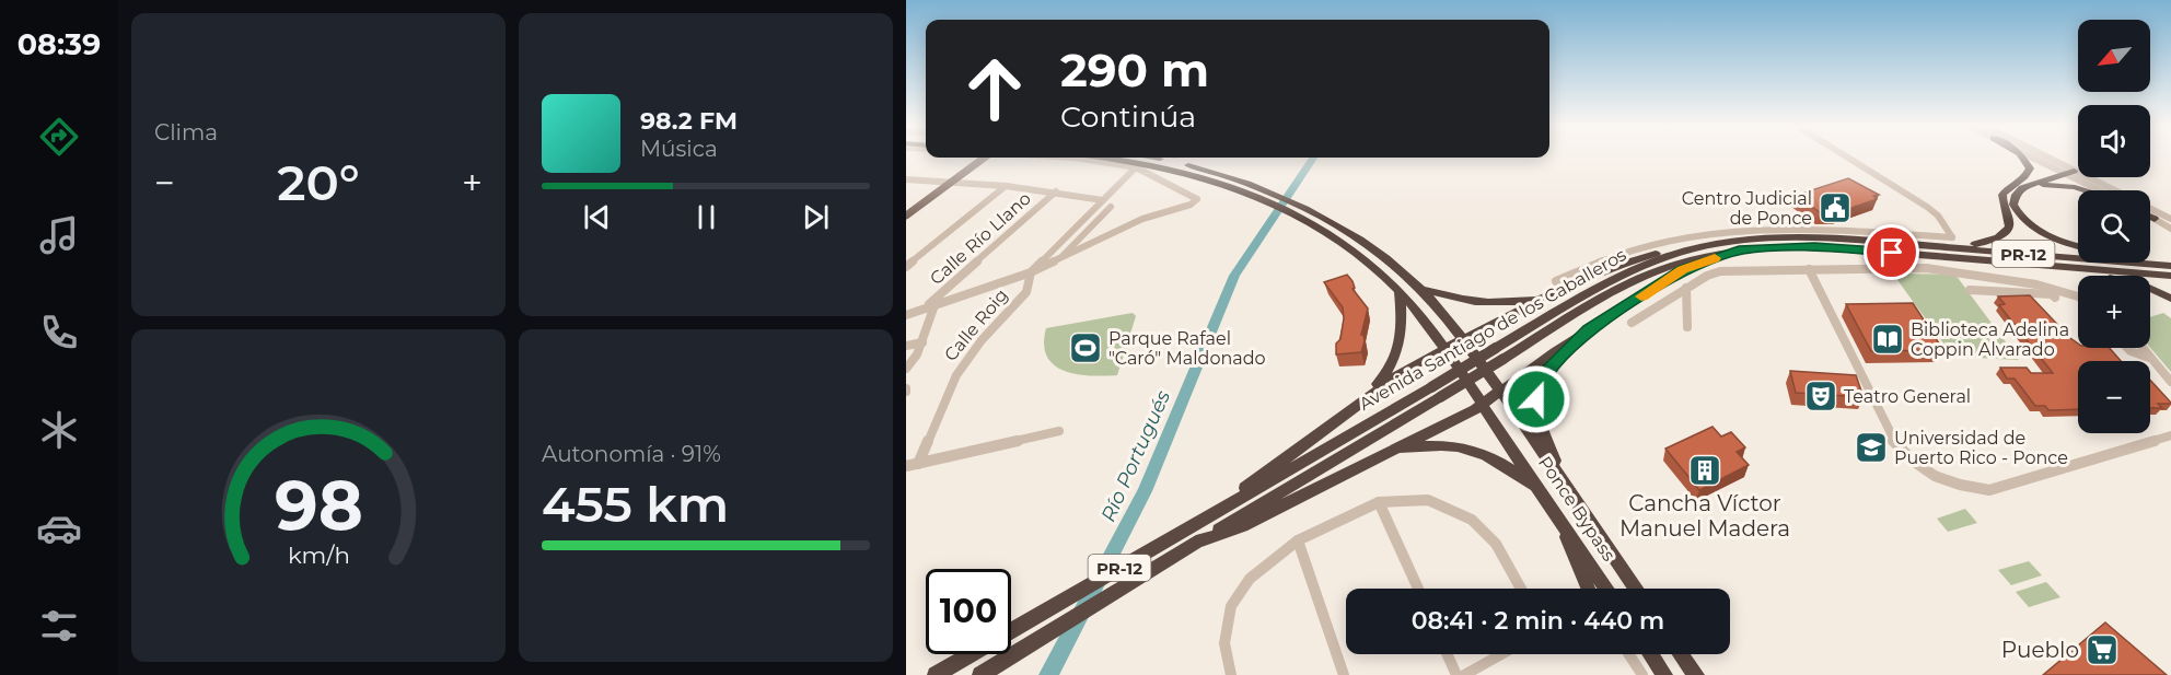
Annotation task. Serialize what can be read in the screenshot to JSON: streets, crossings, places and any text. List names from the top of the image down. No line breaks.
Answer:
{"streets":{"highway":["PR-12","Avenida Santiago de los Caballeros","Ponce Bypass"],"street":["Calle Río Llano","Calle Roig"]},"crossings":[["PR-12","Avenida Santiago de los Caballeros"]],"water":["Río Portugués"],"places":{"public building":["Centro Judicial de Ponce"],"library":["Biblioteca Adelina Coppin Alvarado"],"sports":["Parque Rafael \"Caró\" Maldonado"],"theatre":["Teatro General"],"school or university":["Universidad de Puerto Rico - Ponce"],"building":["Cancha Víctor Manuel Madera"],"supermarket":["Pueblo"]},"north":"bottom left","page":{"tabs":"08:39","tile":["Clima",["Autonomía · 91%","455 km"]],"map_buttons":["+","−"],"turn":["290 m","Continúa"],"song":["98.2 FM","Música"],"heat":["−","20°","+"],"limit":"100","trip":"08:41 · 2 min · 440 m","gauge":["98","km/h"]}}
